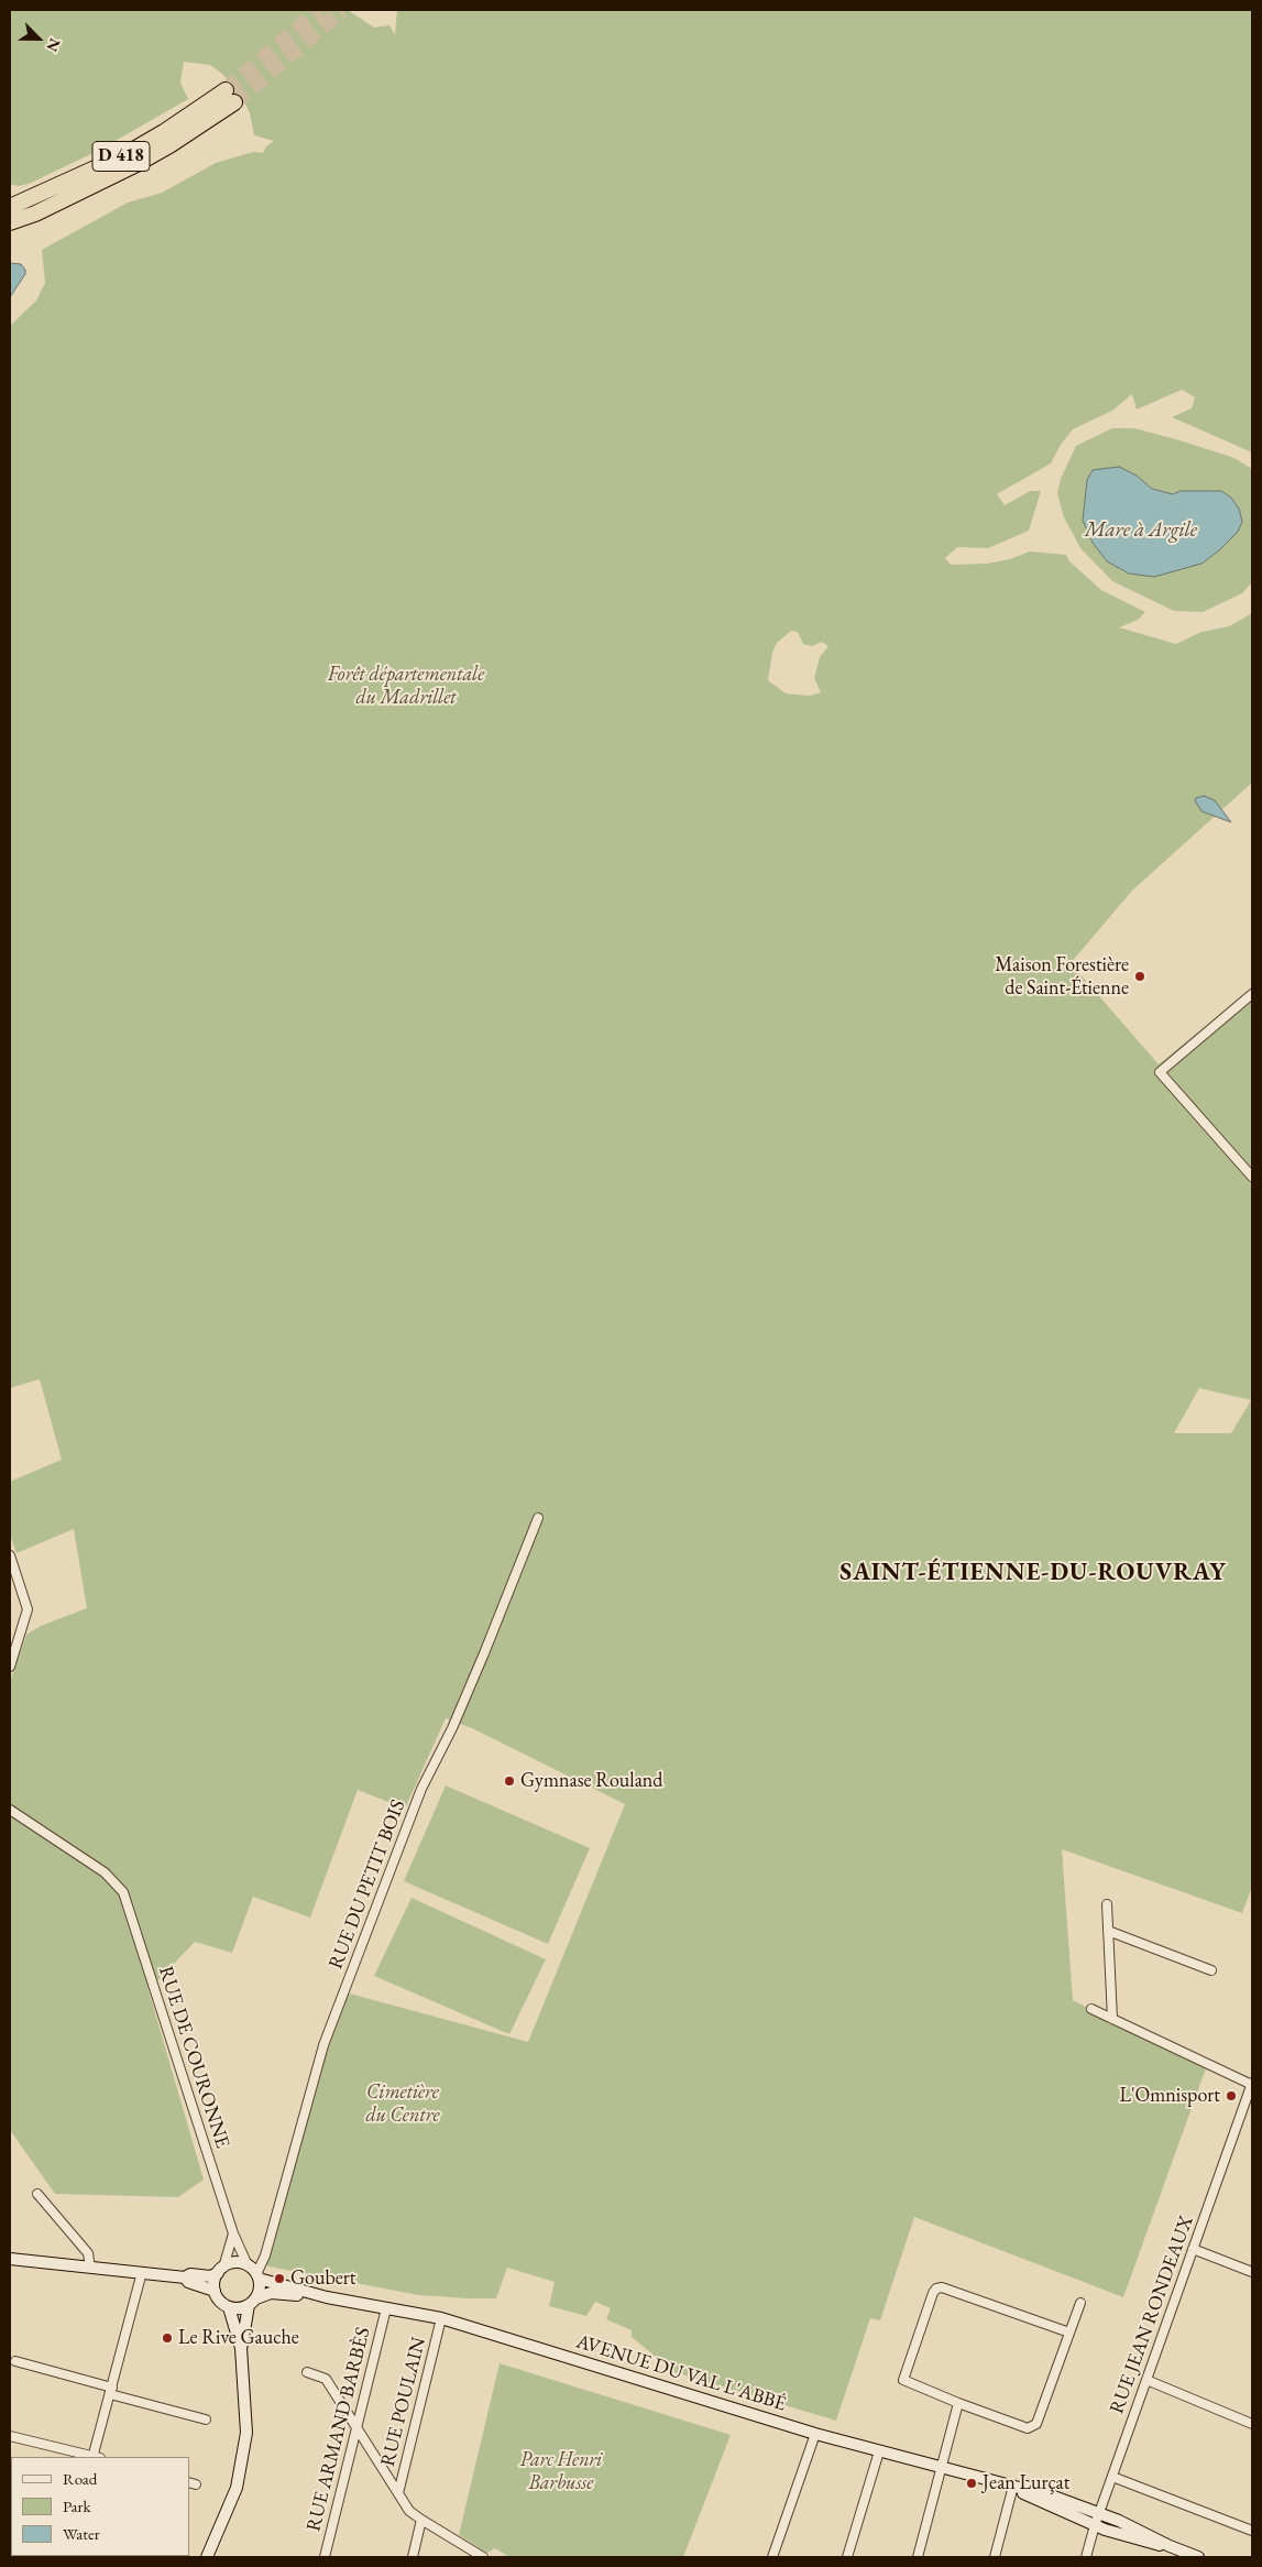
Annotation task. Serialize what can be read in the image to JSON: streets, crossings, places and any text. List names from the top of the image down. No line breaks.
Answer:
{"streets":{"highway":["D 418"],"main road":["AVENUE DU VAL L'ABBÉ"],"street":["RUE DU PETIT BOIS","RUE DE COURONNE","RUE JEAN RONDEAUX","RUE POULAIN","RUE ARMAND BARBÈS"]},"crossings":[["RUE DU PETIT BOIS","RUE DE COURONNE"],["RUE DU PETIT BOIS","AVENUE DU VAL L'ABBÉ"],["RUE DE COURONNE","AVENUE DU VAL L'ABBÉ"],["RUE JEAN RONDEAUX","AVENUE DU VAL L'ABBÉ"],["AVENUE DU VAL L'ABBÉ","RUE POULAIN"],["AVENUE DU VAL L'ABBÉ","RUE ARMAND BARBÈS"]],"districts":["SAINT-ÉTIENNE-DU-ROUVRAY"],"water":["Mare à Argile"],"parks":["Forêt départementale du Madrillet","Cimetière du Centre","Parc Henri Barbusse"],"places":["Maison Forestière de Saint-Étienne","Gymnase Rouland","L'Omnisport","Goubert","Le Rive Gauche","Jean Lurçat"],"legend":["Road","Park","Water"],"north":"bottom right"}
